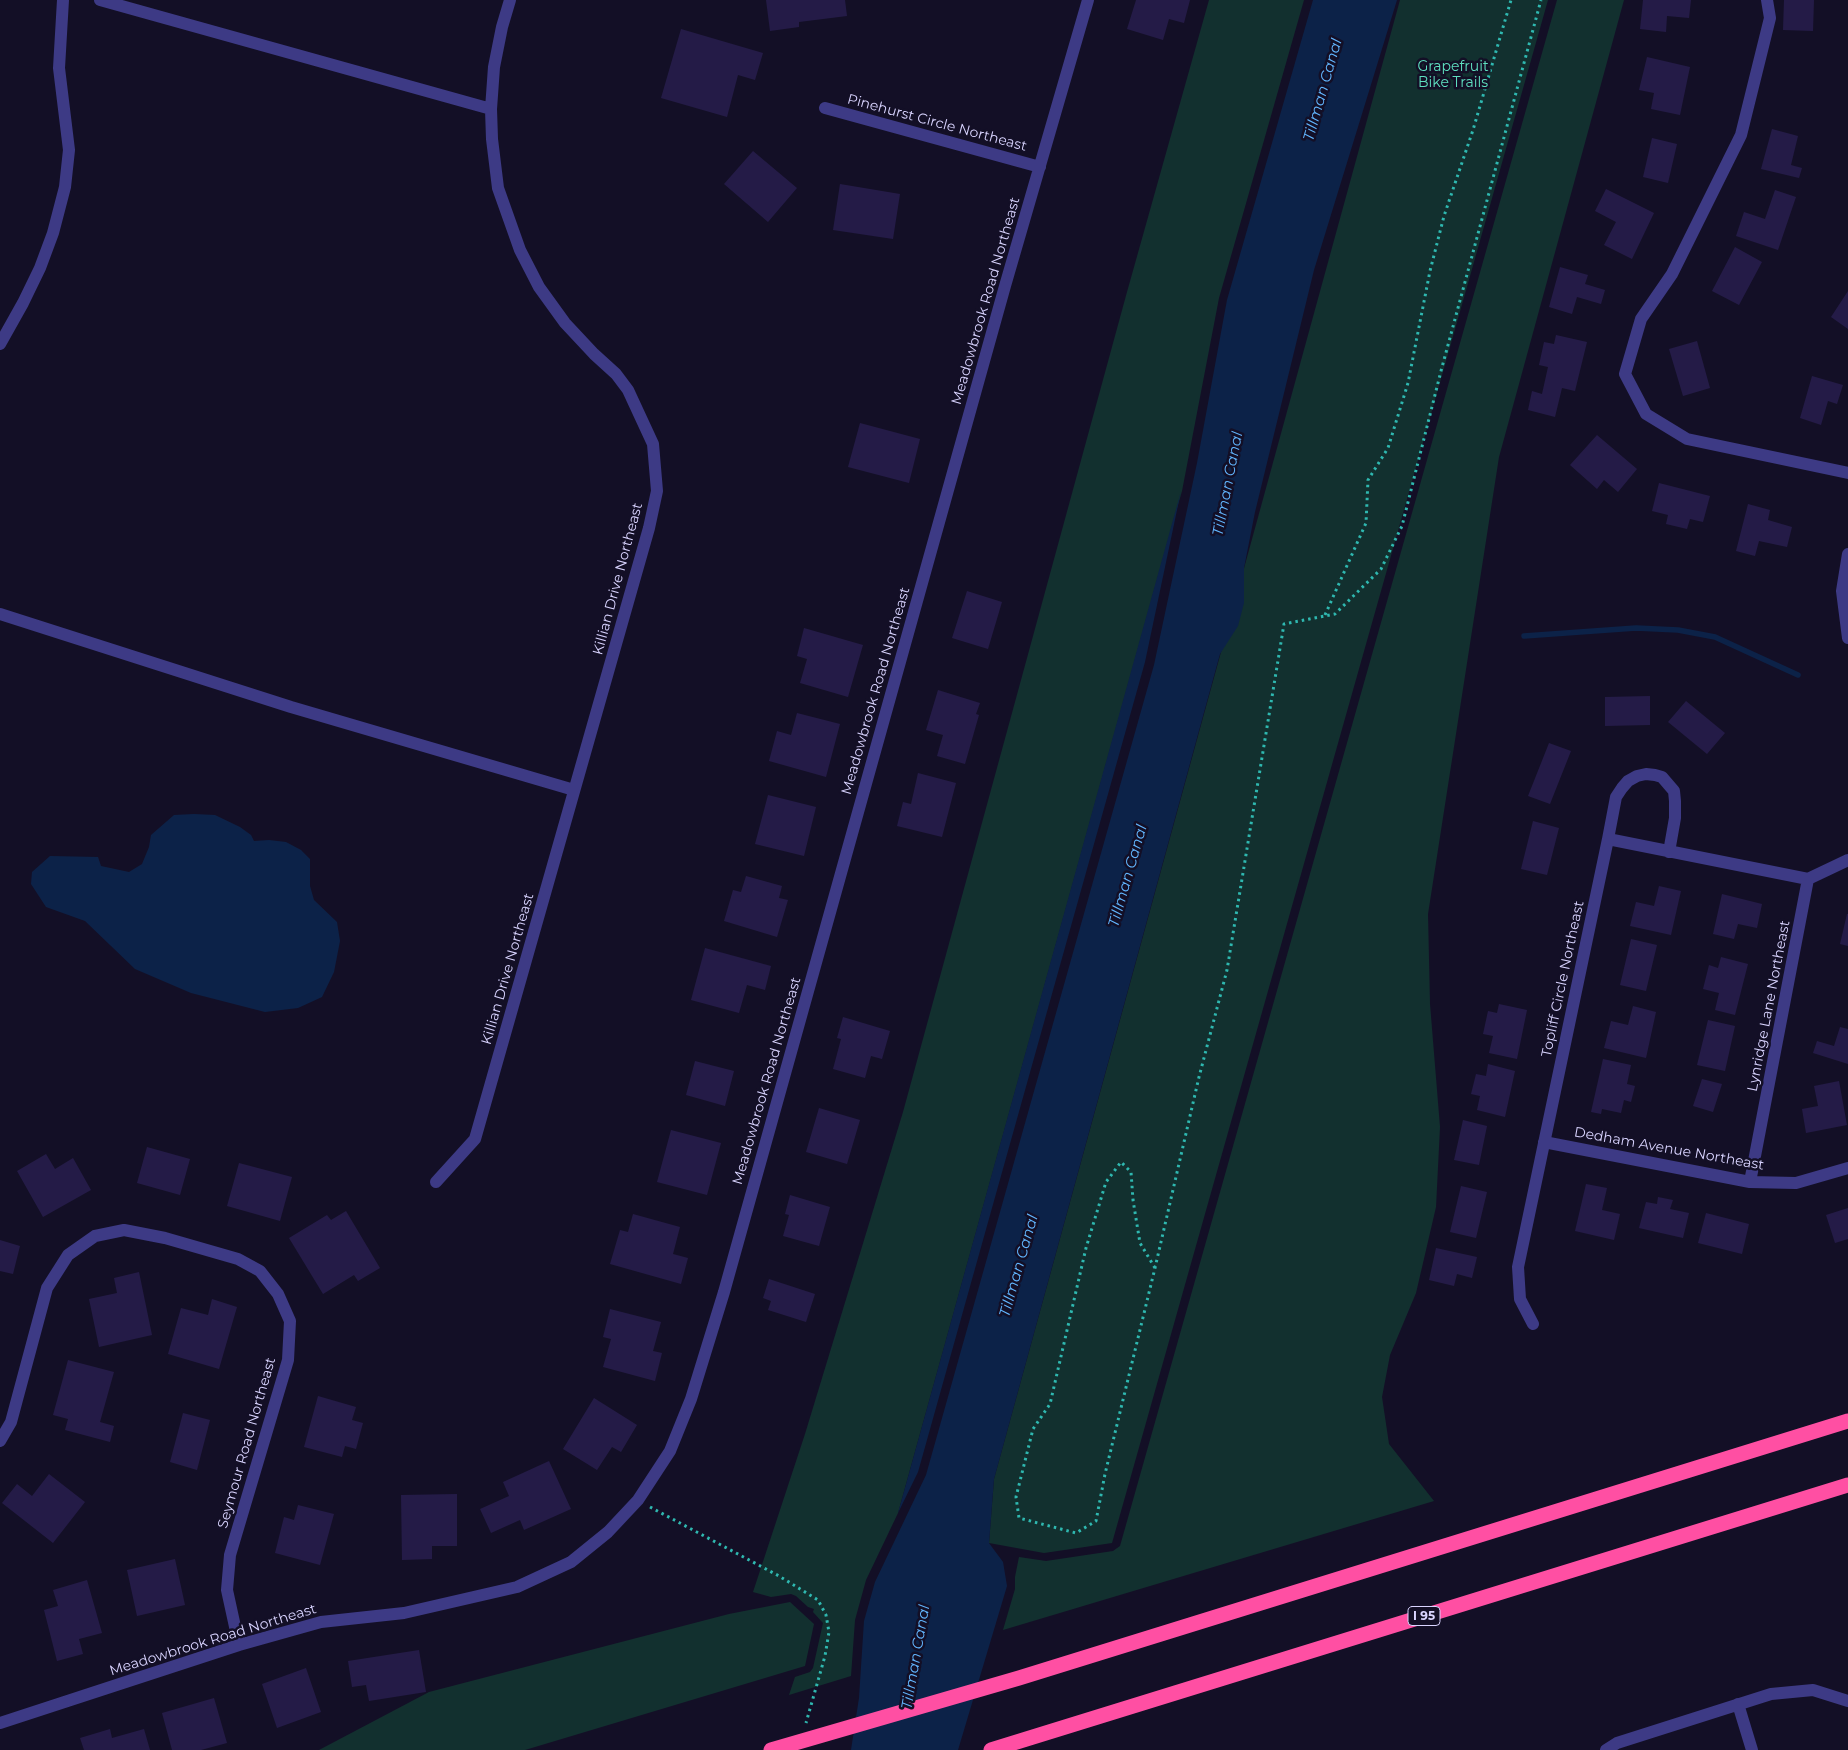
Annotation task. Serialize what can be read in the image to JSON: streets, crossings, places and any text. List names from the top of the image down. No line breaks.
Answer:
{"streets":{"highway":["I 95"],"street":["Pinehurst Circle Northeast","Meadowbrook Road Northeast","Killian Drive Northeast","Topliff Circle Northeast","Lynridge Lane Northeast","Dedham Avenue Northeast","Seymour Road Northeast"]},"crossings":[["Pinehurst Circle Northeast","Meadowbrook Road Northeast"],["Meadowbrook Road Northeast","Seymour Road Northeast"],["Topliff Circle Northeast","Dedham Avenue Northeast"],["Lynridge Lane Northeast","Dedham Avenue Northeast"]],"water":["Tillman Canal"],"parks":["Grapefruit Bike Trails"]}
